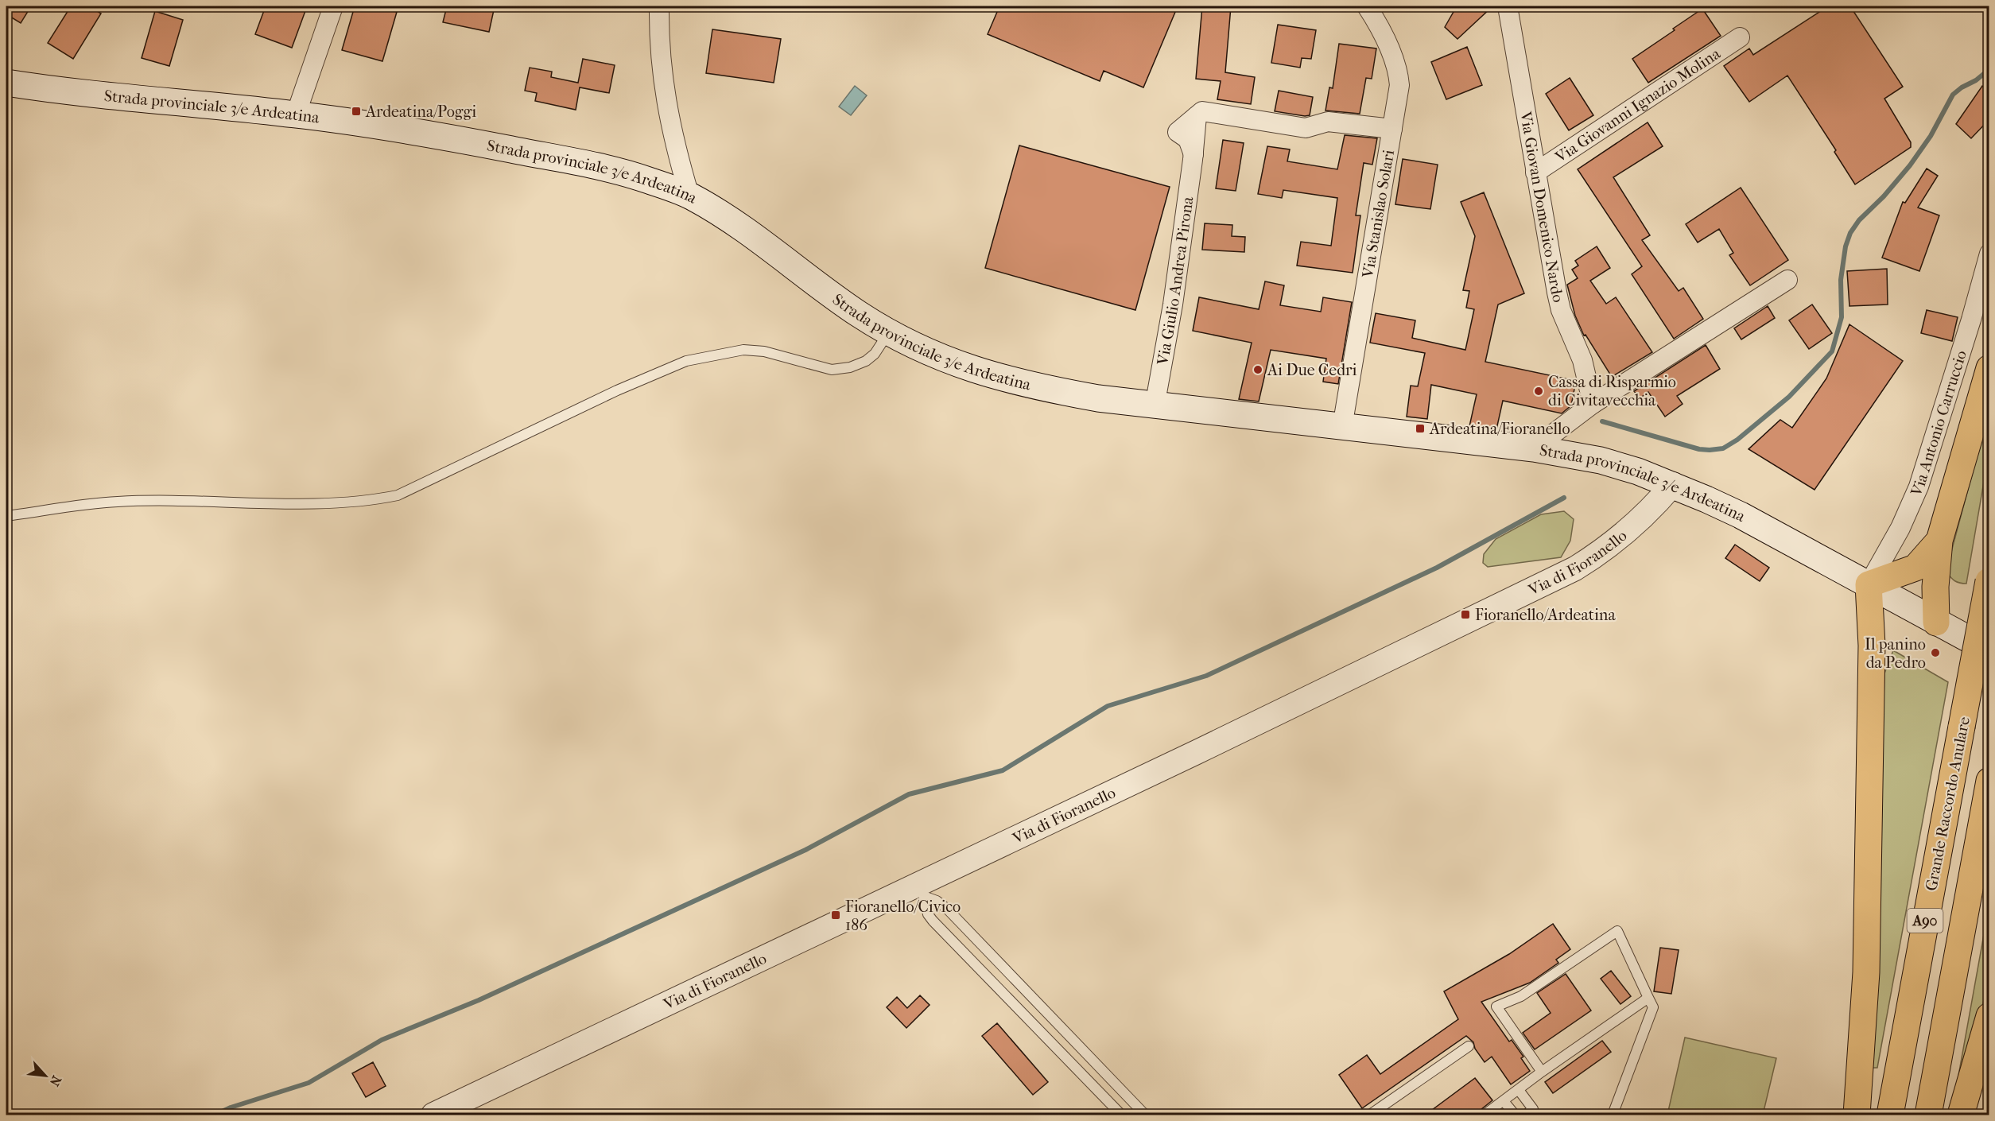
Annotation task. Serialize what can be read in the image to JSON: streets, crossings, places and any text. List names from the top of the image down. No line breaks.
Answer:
{"streets":{"highway":["Grande Raccordo Anulare","A90"],"main road":["Strada provinciale 3/e Ardeatina"],"street":["Via Giovanni Ignazio Molina","Via Giovan Domenico Nardo","Via Stanislao Solari","Via Giulio Andrea Pirona","Via Antonio Carruccio","Via di Fioranello"]},"crossings":[["Via Giovanni Ignazio Molina","Via Giovan Domenico Nardo"],["Strada provinciale 3/e Ardeatina","Via Stanislao Solari"],["Strada provinciale 3/e Ardeatina","Via Giulio Andrea Pirona"],["Strada provinciale 3/e Ardeatina","Via Antonio Carruccio"],["Strada provinciale 3/e Ardeatina","Via di Fioranello"],["Via Stanislao Solari","Via Giulio Andrea Pirona"]],"places":{"transit":["Ardeatina/Poggi","Ardeatina/Fioranello","Fioranello/Ardeatina","Fioranello/Civico 186"],"other":["Ai Due Cedri","Cassa di Risparmio di Civitavecchia","Il panino da Pedro"]},"north":"bottom right"}
